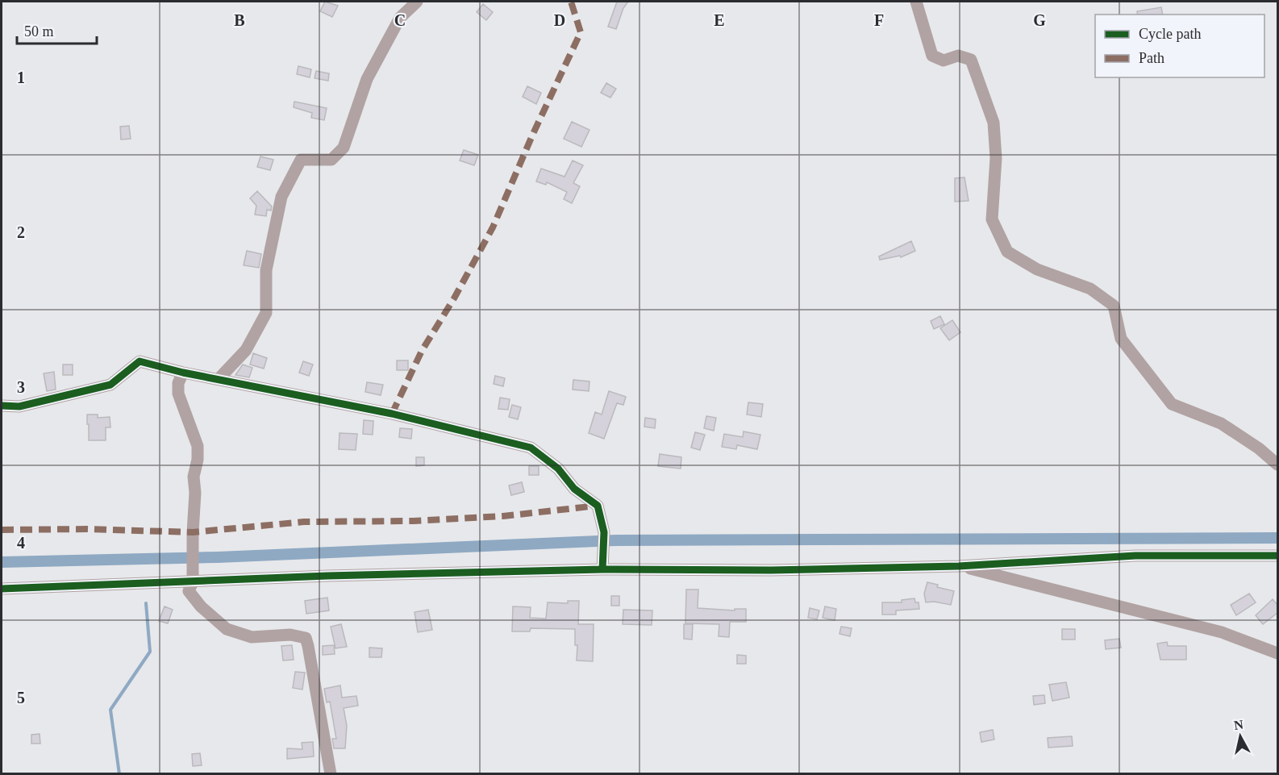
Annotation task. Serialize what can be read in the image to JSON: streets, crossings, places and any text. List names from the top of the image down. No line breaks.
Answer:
{"legend":["Cycle path","Path"],"scale_bar":"50 m","north":"top","grid":{"columns":["B","C","D","E","F","G"],"rows":["1","2","3","4","5"]}}
